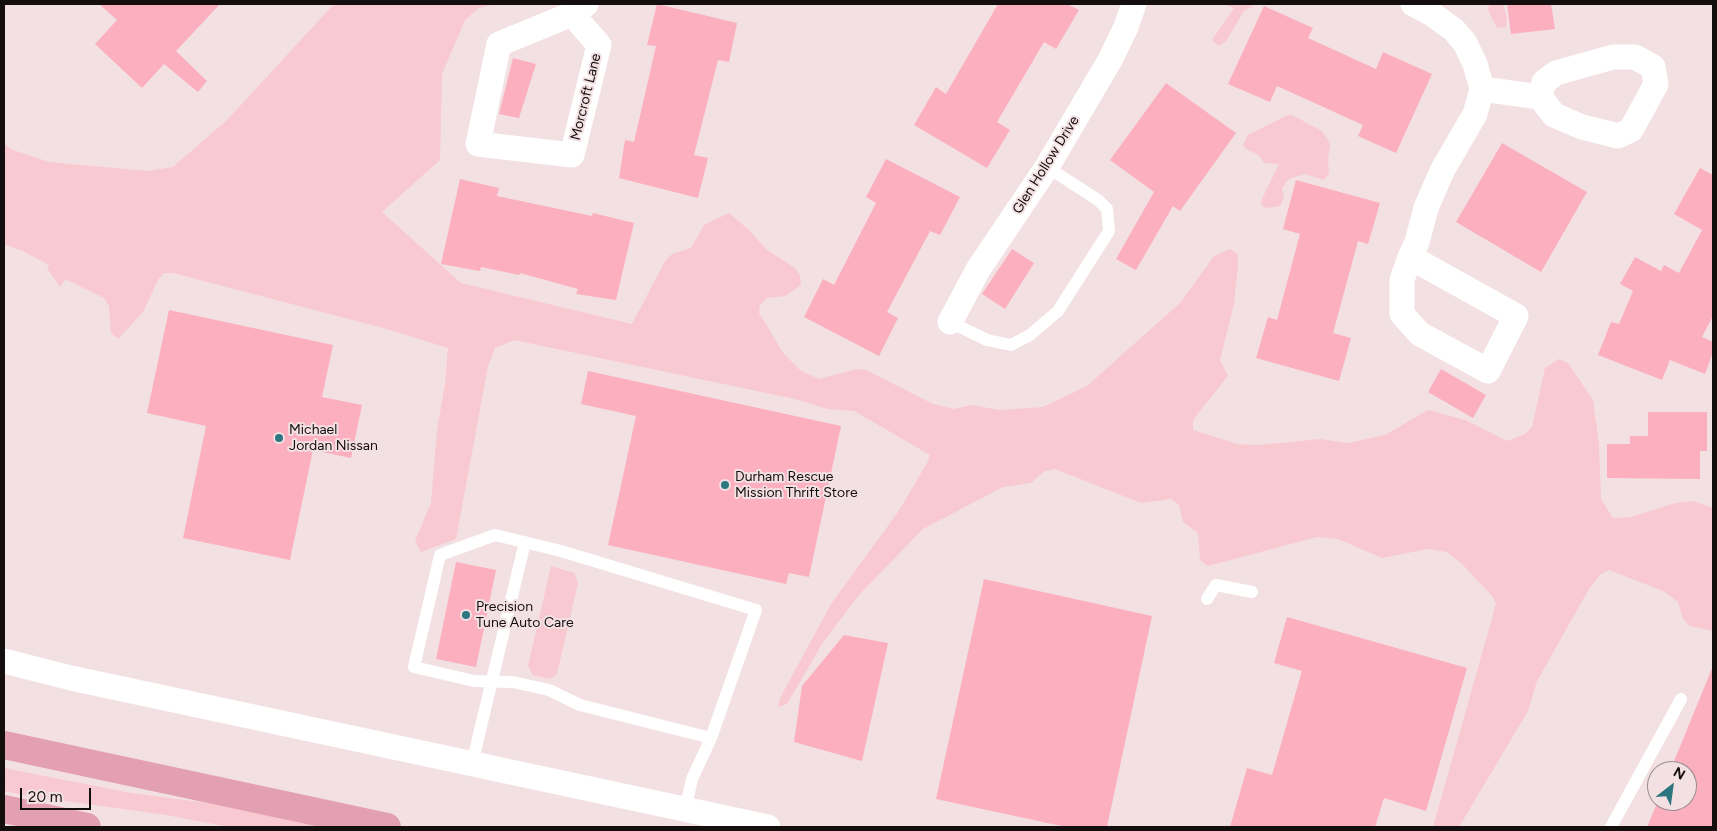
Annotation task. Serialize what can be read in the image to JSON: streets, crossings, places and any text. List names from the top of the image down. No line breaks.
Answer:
{"streets":{"street":["Morcroft Lane","Glen Hollow Drive"]},"places":["Michael Jordan Nissan","Durham Rescue Mission Thrift Store","Precision Tune Auto Care"],"scale_bar":"20 m","north":"top right"}
